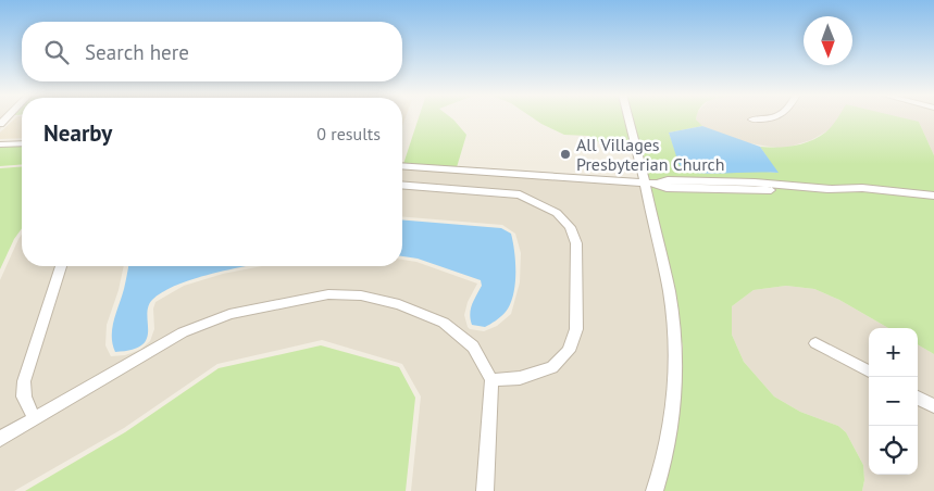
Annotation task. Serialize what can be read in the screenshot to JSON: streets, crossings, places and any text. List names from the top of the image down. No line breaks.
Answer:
{"places":["All Villages Presbyterian Church"],"north":"bottom","page":{"search":"Search here","heading":["Nearby","0 results"],"map_buttons":["+","−"]}}
